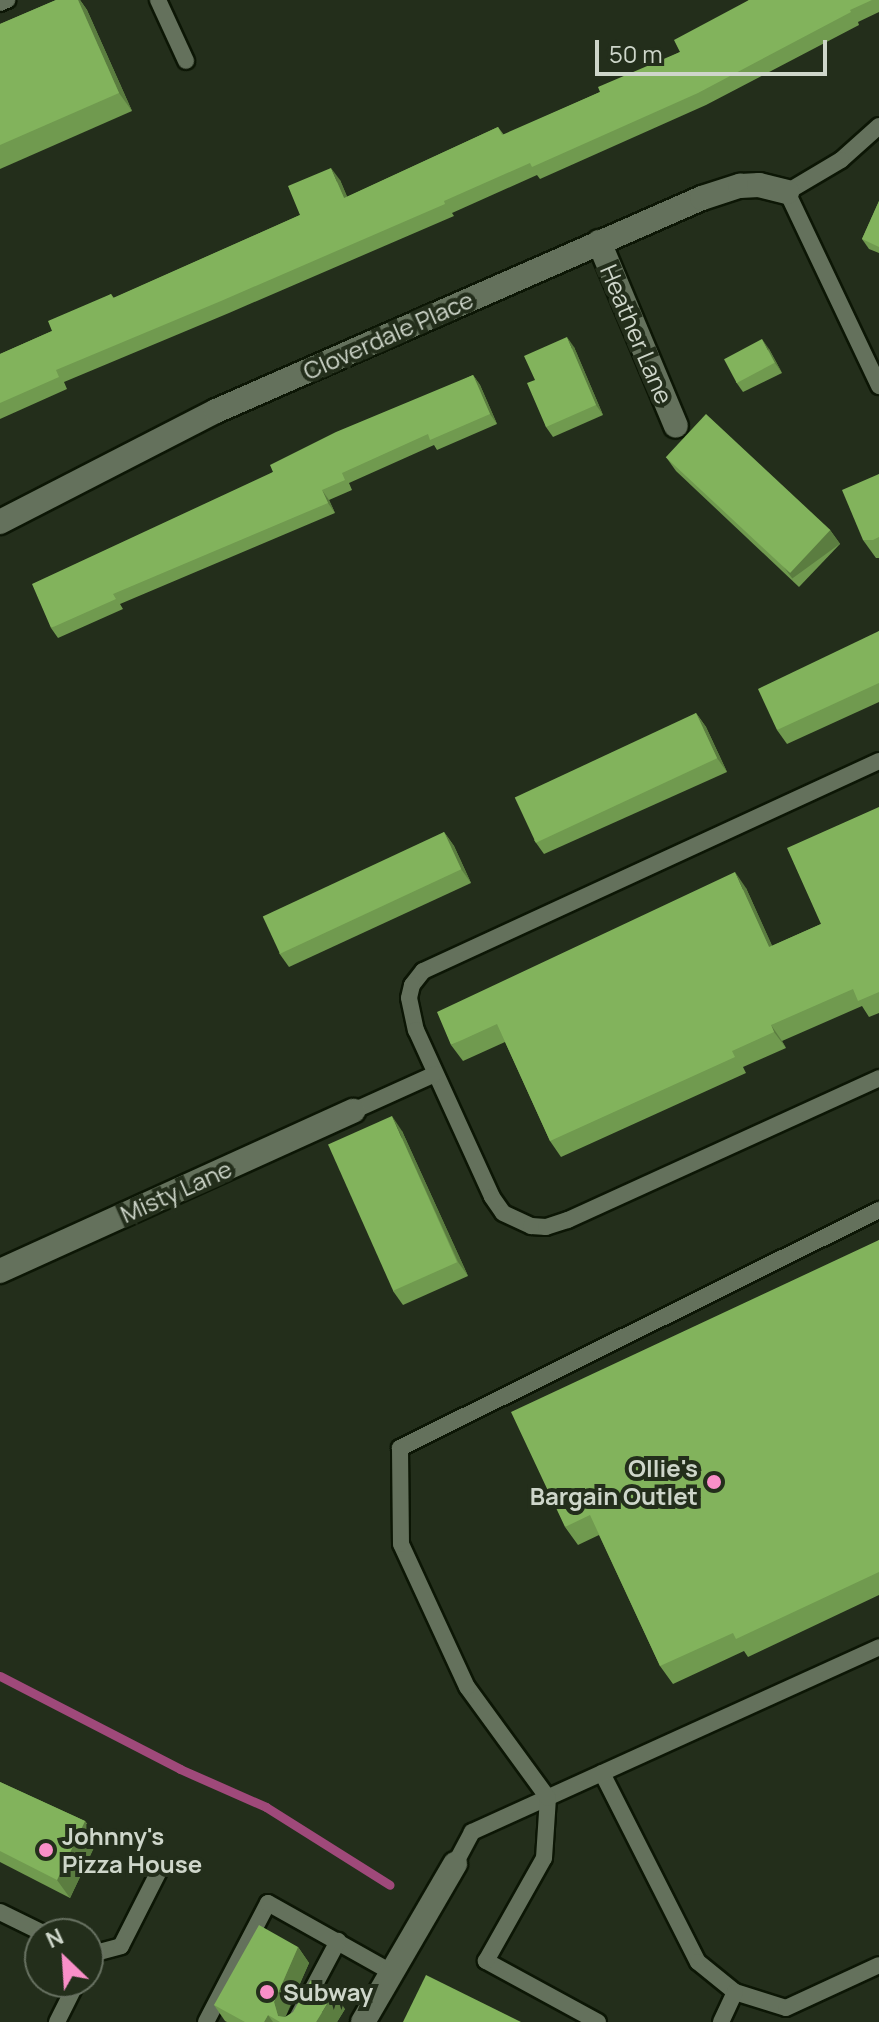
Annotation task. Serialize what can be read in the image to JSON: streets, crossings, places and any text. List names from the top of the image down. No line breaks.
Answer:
{"streets":{"street":["Heather Lane","Cloverdale Place","Misty Lane"]},"crossings":[["Heather Lane","Cloverdale Place"]],"places":["Ollie's Bargain Outlet","Johnny's Pizza House","Subway"],"scale_bar":"50 m","north":"top left"}
